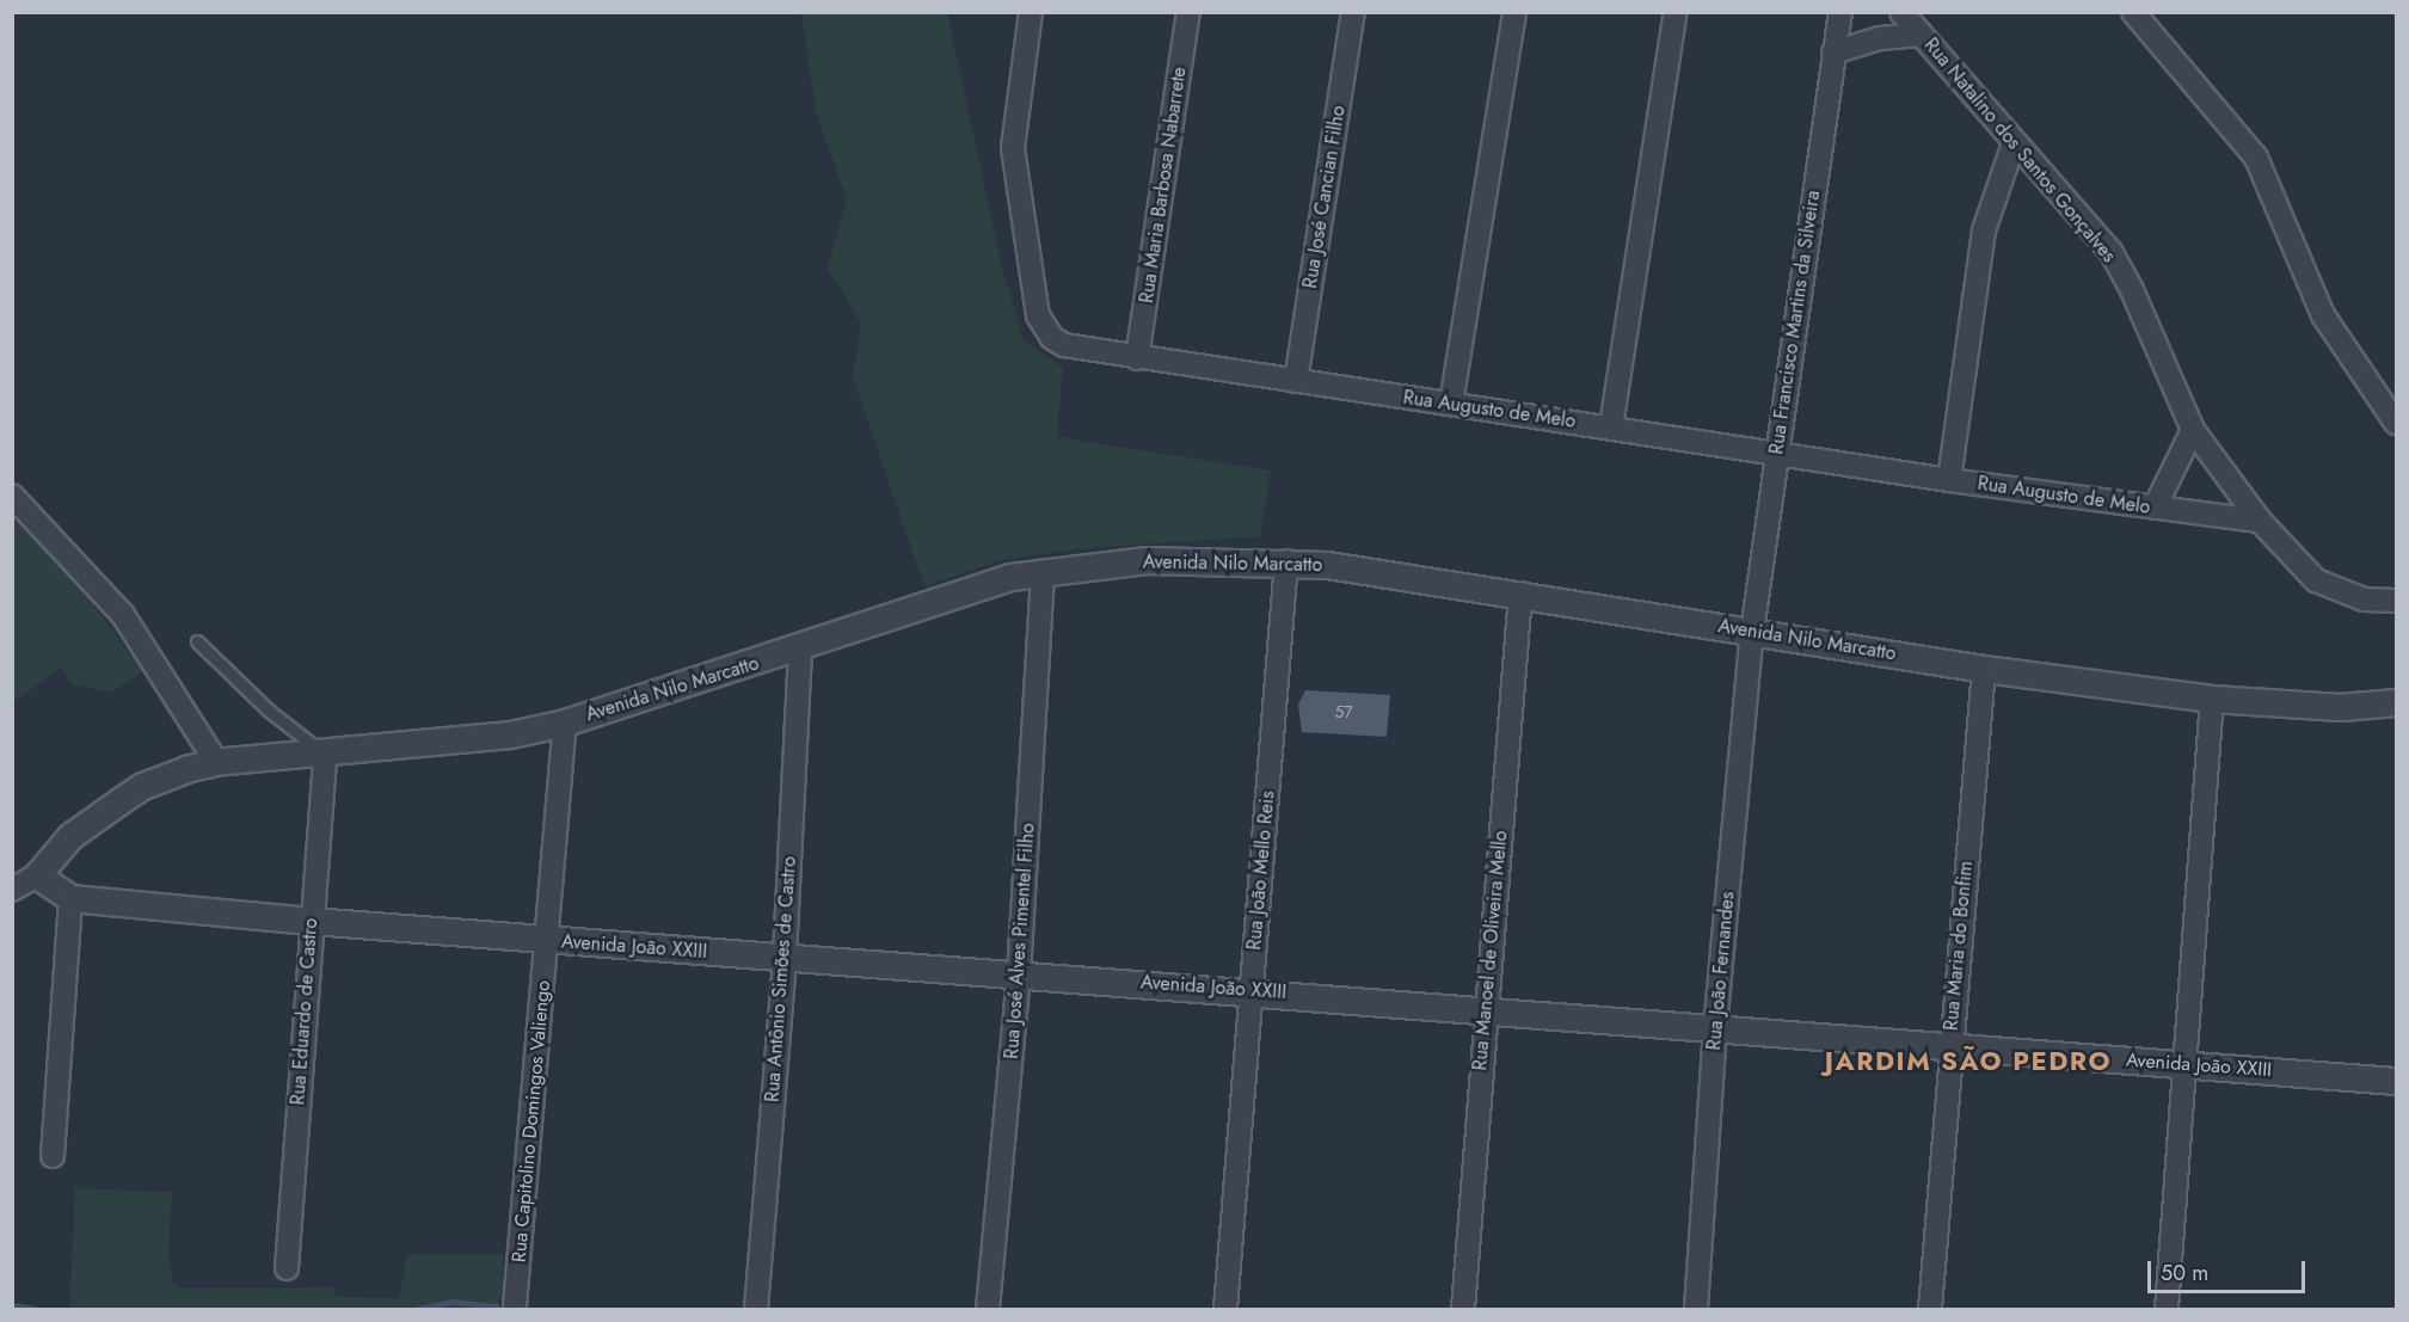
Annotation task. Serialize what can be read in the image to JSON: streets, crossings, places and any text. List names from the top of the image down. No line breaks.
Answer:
{"streets":{"street":["Rua Natalino dos Santos Gonçalves","Rua Maria Barbosa Nabarrete","Rua José Cancian Filho","Rua Francisco Martins da Silveira","Rua Augusto de Melo","Avenida Nilo Marcatto","Rua João Mello Reis","Rua José Alves Pimentel Filho","Rua Maria do Bonfim","Avenida João XXIII","Rua Manoel de Oliveira Mello","Rua João Fernandes","Rua Antônio Simões de Castro","Rua Eduardo de Castro","Rua Capitolino Domingos Valiengo"]},"crossings":[["Rua Natalino dos Santos Gonçalves","Rua Augusto de Melo"],["Rua Maria Barbosa Nabarrete","Rua Augusto de Melo"],["Rua José Cancian Filho","Rua Augusto de Melo"],["Rua Francisco Martins da Silveira","Rua Augusto de Melo"],["Rua Francisco Martins da Silveira","Avenida Nilo Marcatto"],["Rua Francisco Martins da Silveira","Rua João Fernandes"],["Avenida Nilo Marcatto","Rua João Mello Reis"],["Avenida Nilo Marcatto","Rua José Alves Pimentel Filho"],["Avenida Nilo Marcatto","Rua Maria do Bonfim"],["Avenida Nilo Marcatto","Avenida João XXIII"],["Avenida Nilo Marcatto","Rua Manoel de Oliveira Mello"],["Avenida Nilo Marcatto","Rua João Fernandes"],["Avenida Nilo Marcatto","Rua Antônio Simões de Castro"],["Avenida Nilo Marcatto","Rua Eduardo de Castro"],["Avenida Nilo Marcatto","Rua Capitolino Domingos Valiengo"],["Rua João Mello Reis","Avenida João XXIII"],["Rua José Alves Pimentel Filho","Avenida João XXIII"],["Rua Maria do Bonfim","Avenida João XXIII"],["Avenida João XXIII","Rua Manoel de Oliveira Mello"],["Avenida João XXIII","Rua João Fernandes"],["Avenida João XXIII","Rua Antônio Simões de Castro"],["Avenida João XXIII","Rua Eduardo de Castro"],["Avenida João XXIII","Rua Capitolino Domingos Valiengo"]],"districts":["JARDIM SÃO PEDRO"],"house_numbers":["57"],"scale_bar":"50 m"}
